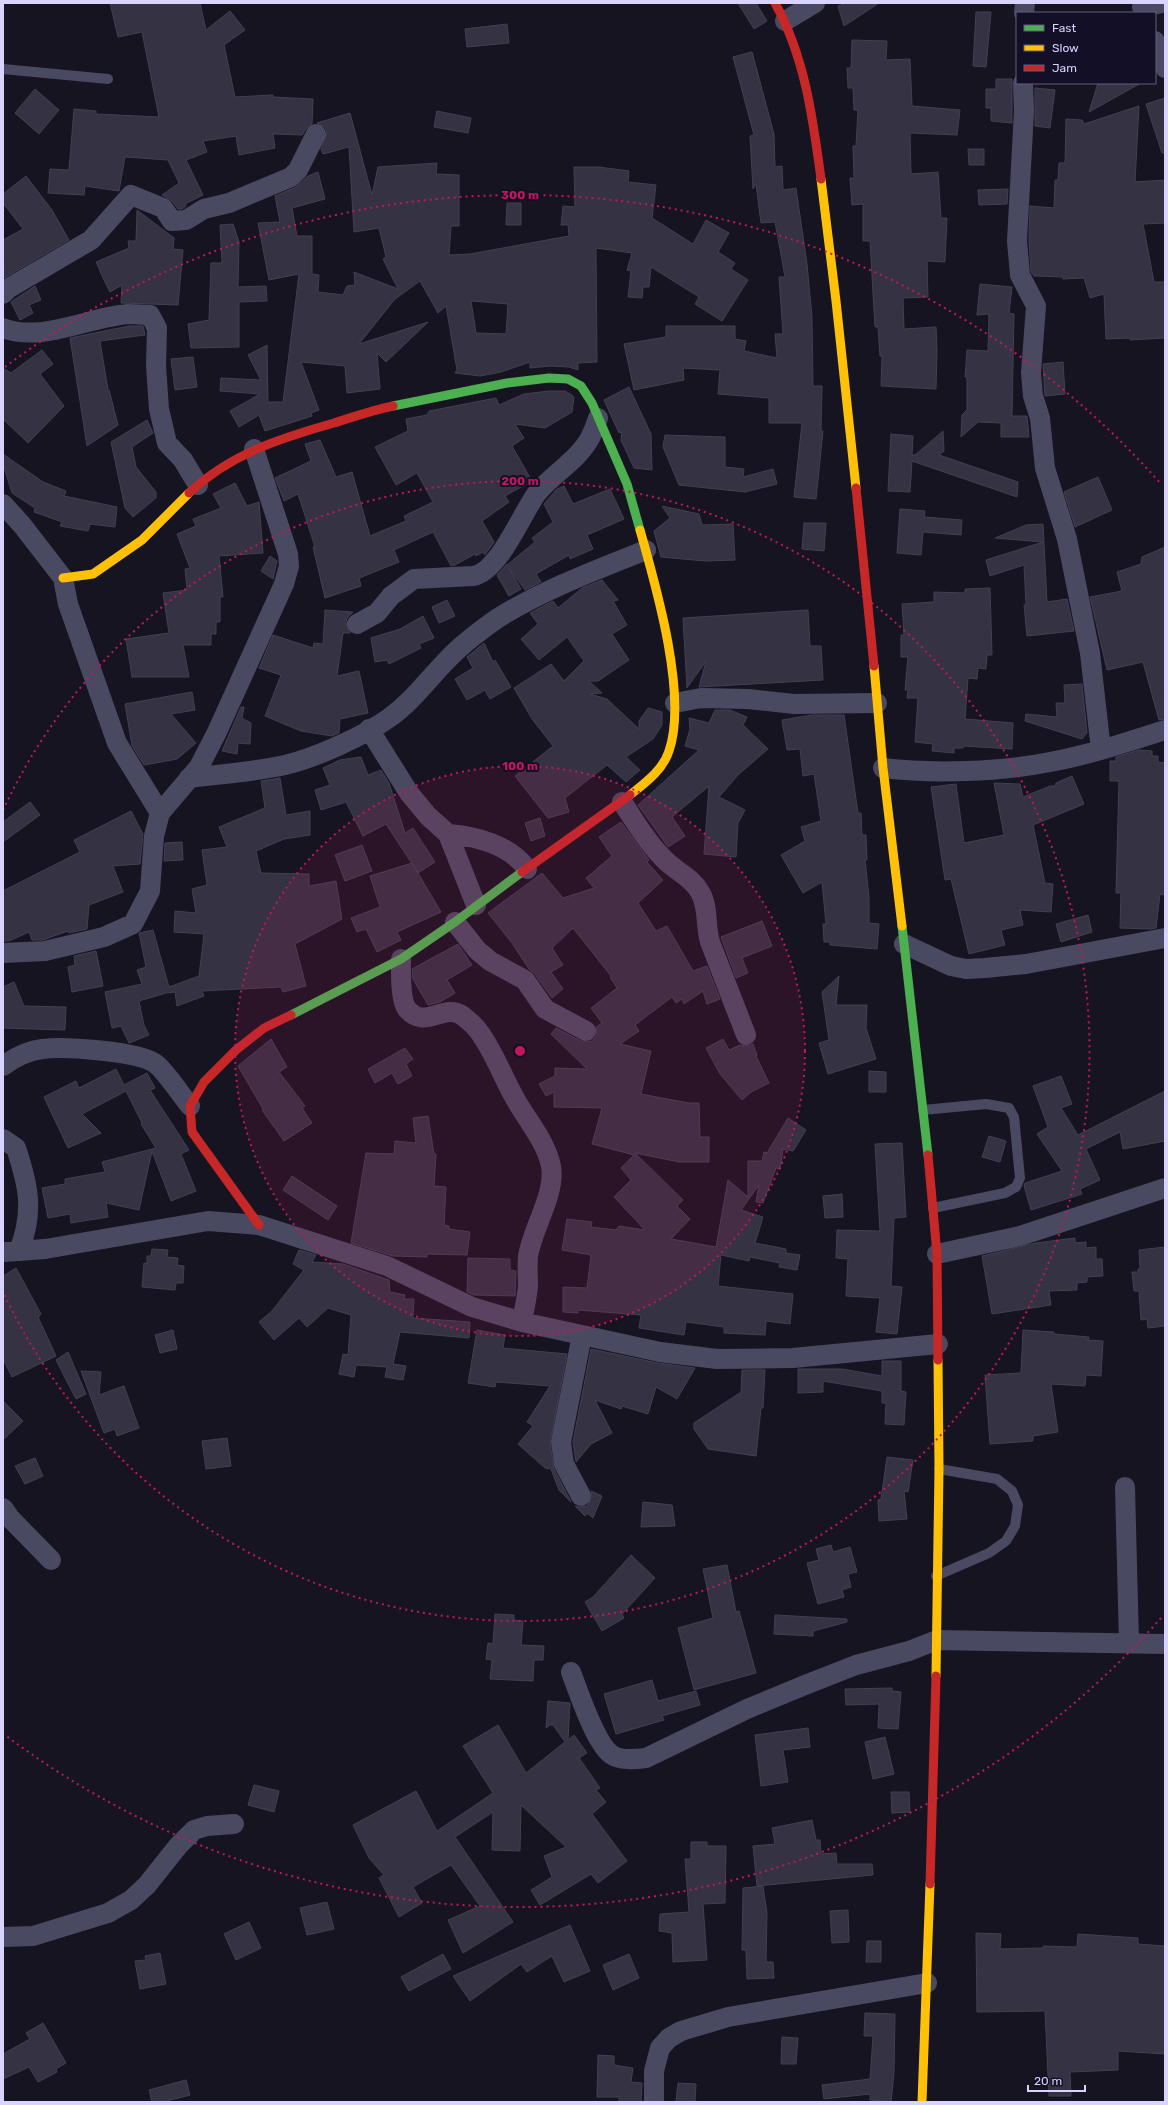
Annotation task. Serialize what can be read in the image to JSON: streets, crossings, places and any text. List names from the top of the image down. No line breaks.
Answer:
{"legend":["Fast","Slow","Jam"],"scale_bar":"20 m","rings":["300 m","200 m","100 m"]}
